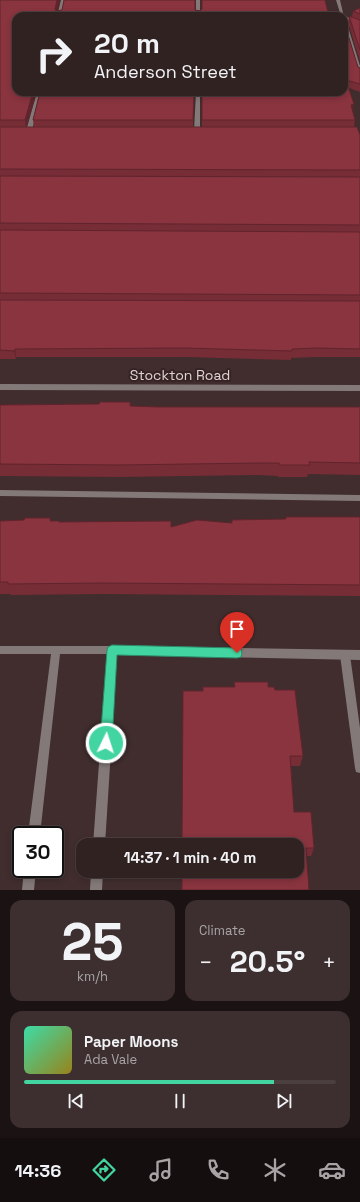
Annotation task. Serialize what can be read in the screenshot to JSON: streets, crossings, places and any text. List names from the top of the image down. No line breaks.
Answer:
{"streets":{"street":["Stockton Road"]},"page":{"turn":["20 m","Anderson Street"],"limit":"30","trip":"14:37 · 1 min · 40 m","tile":[["25","km/h"],"Climate"],"heat":["−","20.5°","+"],"song":["Paper Moons","Ada Vale"],"tabs":"14:36"}}
